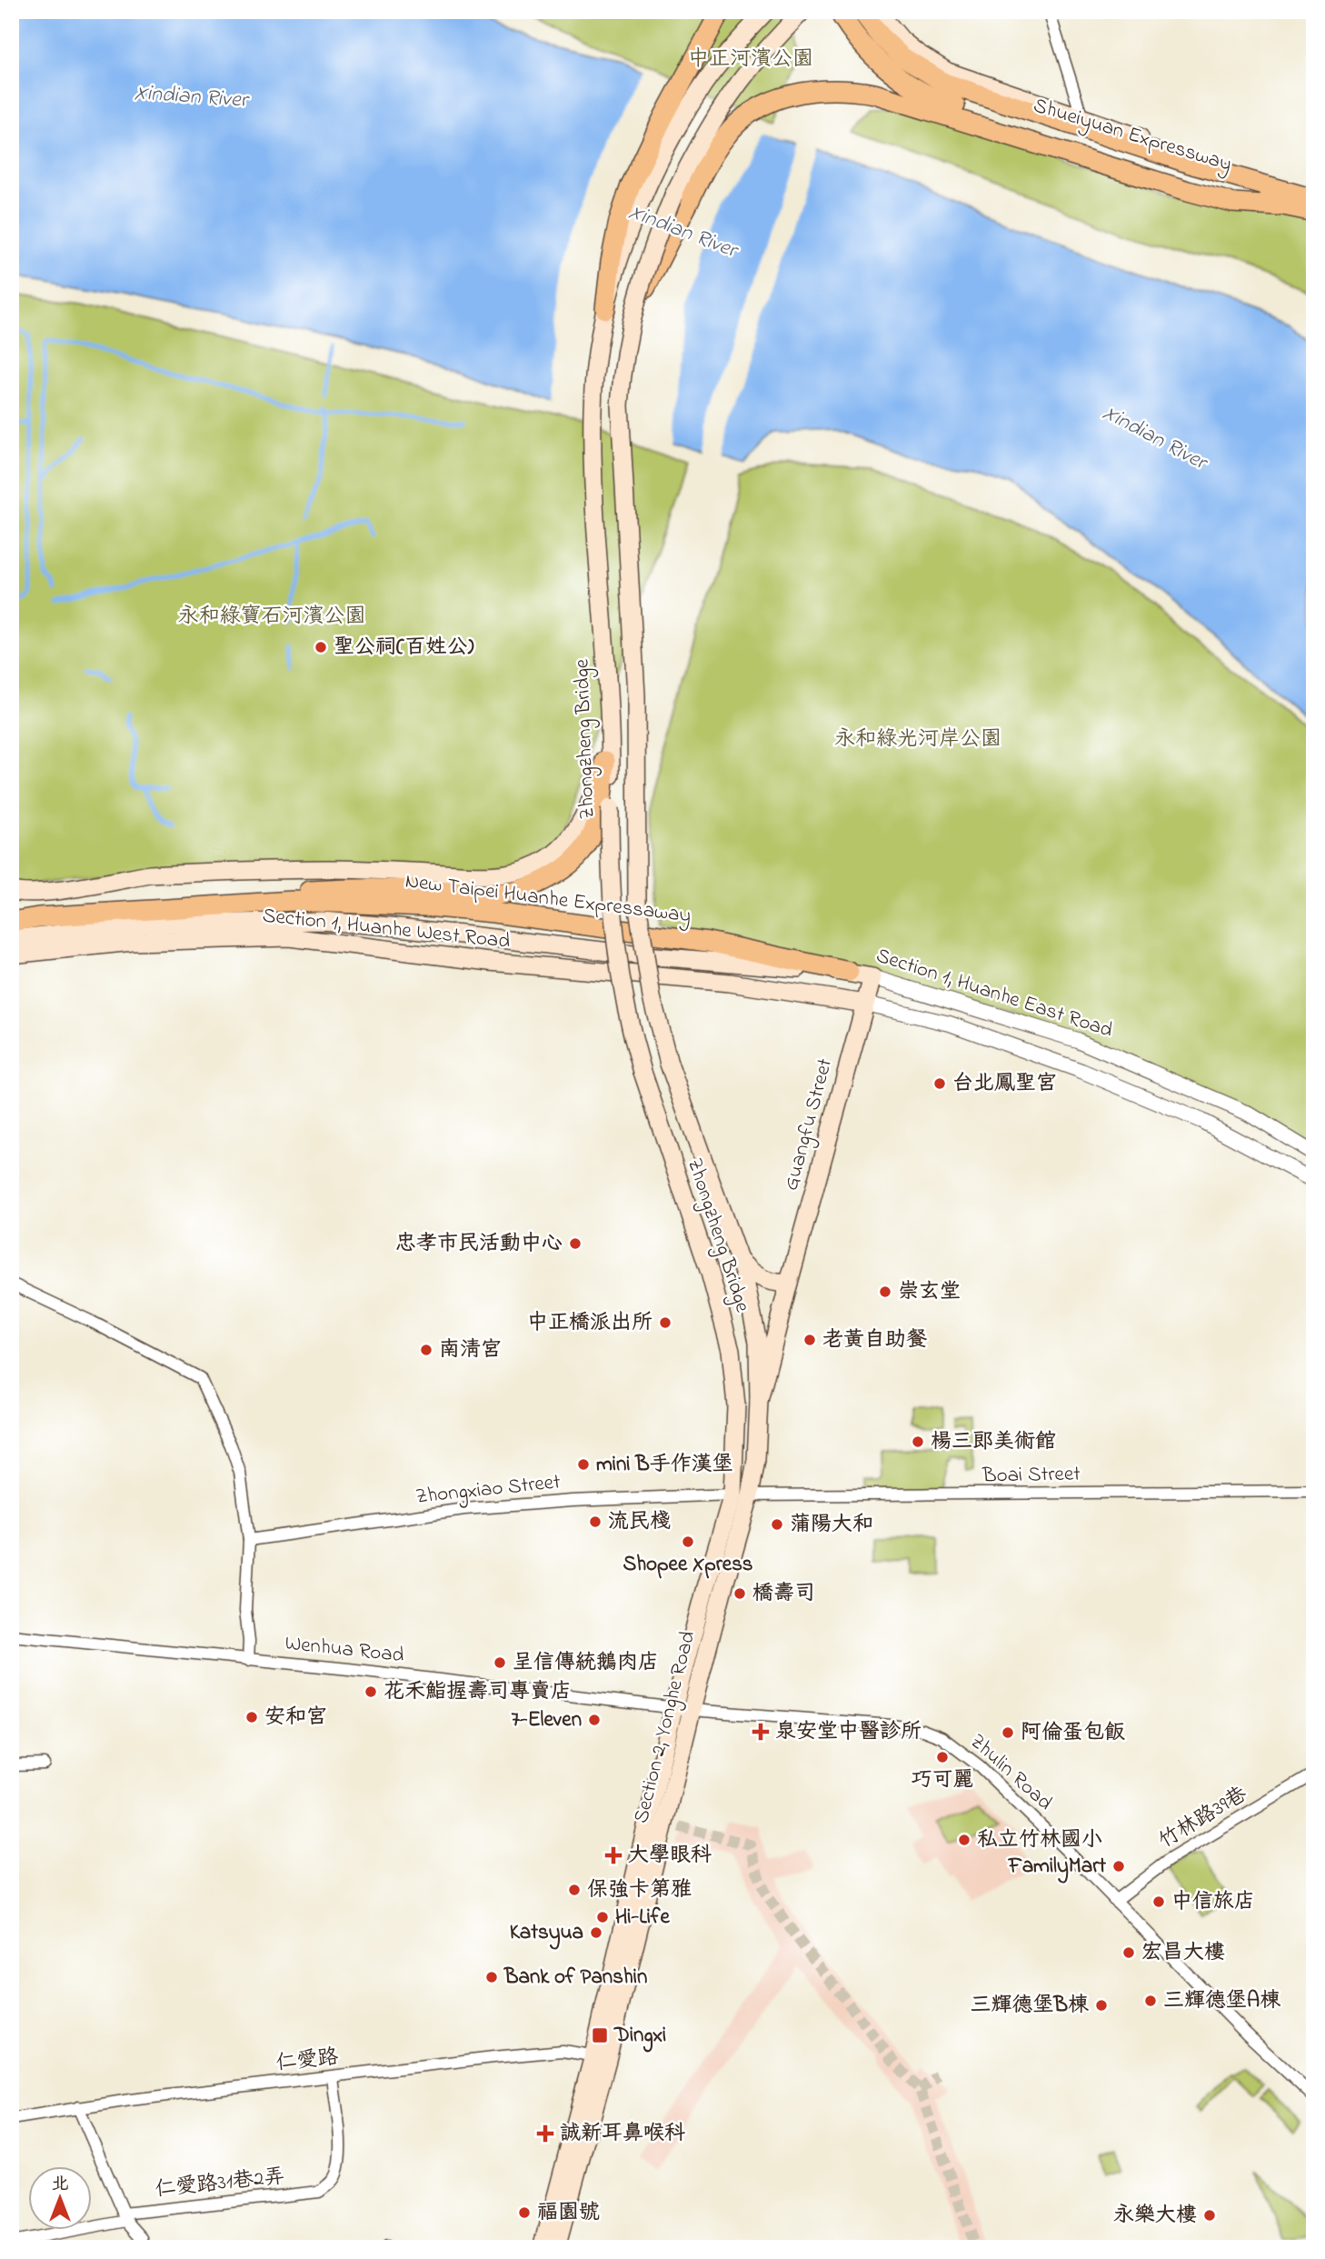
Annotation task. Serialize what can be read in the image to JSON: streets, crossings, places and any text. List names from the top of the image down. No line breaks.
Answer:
{"streets":{"highway":["Shueiyuan Expressway","New Taipei Huanhe Expressaway"],"main road":["Zhongzheng Bridge","Section 1, Huanhe West Road","Section 1, Huanhe East Road","Guangfu Street","Section 2, Yonghe Road"],"street":["Boai Street","Zhongxiao Street","Wenhua Road","Zhulin Road","竹林路39巷","仁愛路","仁愛路31巷2弄"]},"crossings":[["Zhongzheng Bridge","Guangfu Street"],["Zhongzheng Bridge","Boai Street"],["Zhongzheng Bridge","Zhongxiao Street"],["Zhongzheng Bridge","Section 2, Yonghe Road"],["New Taipei Huanhe Expressaway","Section 1, Huanhe East Road"],["Section 1, Huanhe West Road","Section 1, Huanhe East Road"],["Section 1, Huanhe East Road","Guangfu Street"],["Guangfu Street","Section 2, Yonghe Road"],["Boai Street","Zhongxiao Street"],["Boai Street","Section 2, Yonghe Road"],["Zhongxiao Street","Section 2, Yonghe Road"],["Wenhua Road","Section 2, Yonghe Road"],["Wenhua Road","Zhulin Road"],["Section 2, Yonghe Road","Zhulin Road"],["Section 2, Yonghe Road","仁愛路"],["Zhulin Road","竹林路39巷"],["仁愛路","仁愛路31巷2弄"]],"water":["Xindian River"],"parks":["中正河濱公園","永和綠寶石河濱公園","永和綠光河岸公園"],"places":{"other":["聖公祠(百姓公)","台北鳳聖宮","忠孝市民活動中心","崇玄堂","中正橋派出所","老黃自助餐","南清宮","楊三郎美術館","mini B手作漢堡","流民棧","蒲陽大和","Shopee Xpress","橋壽司","呈信傳統鵝肉店","花禾鮨握壽司專賣店","安和宮","7-Eleven","阿倫蛋包飯","巧可麗","私立竹林國小","FamilyMart","保強卡第雅","中信旅店","Hi-Life","Katsyua","宏昌大樓","Bank of Panshin","三輝德堡A棟","三輝德堡B棟","福園號","永樂大樓"],"health":["泉安堂中醫診所","大學眼科","誠新耳鼻喉科"],"transit":["Dingxi"]},"north":"top"}
